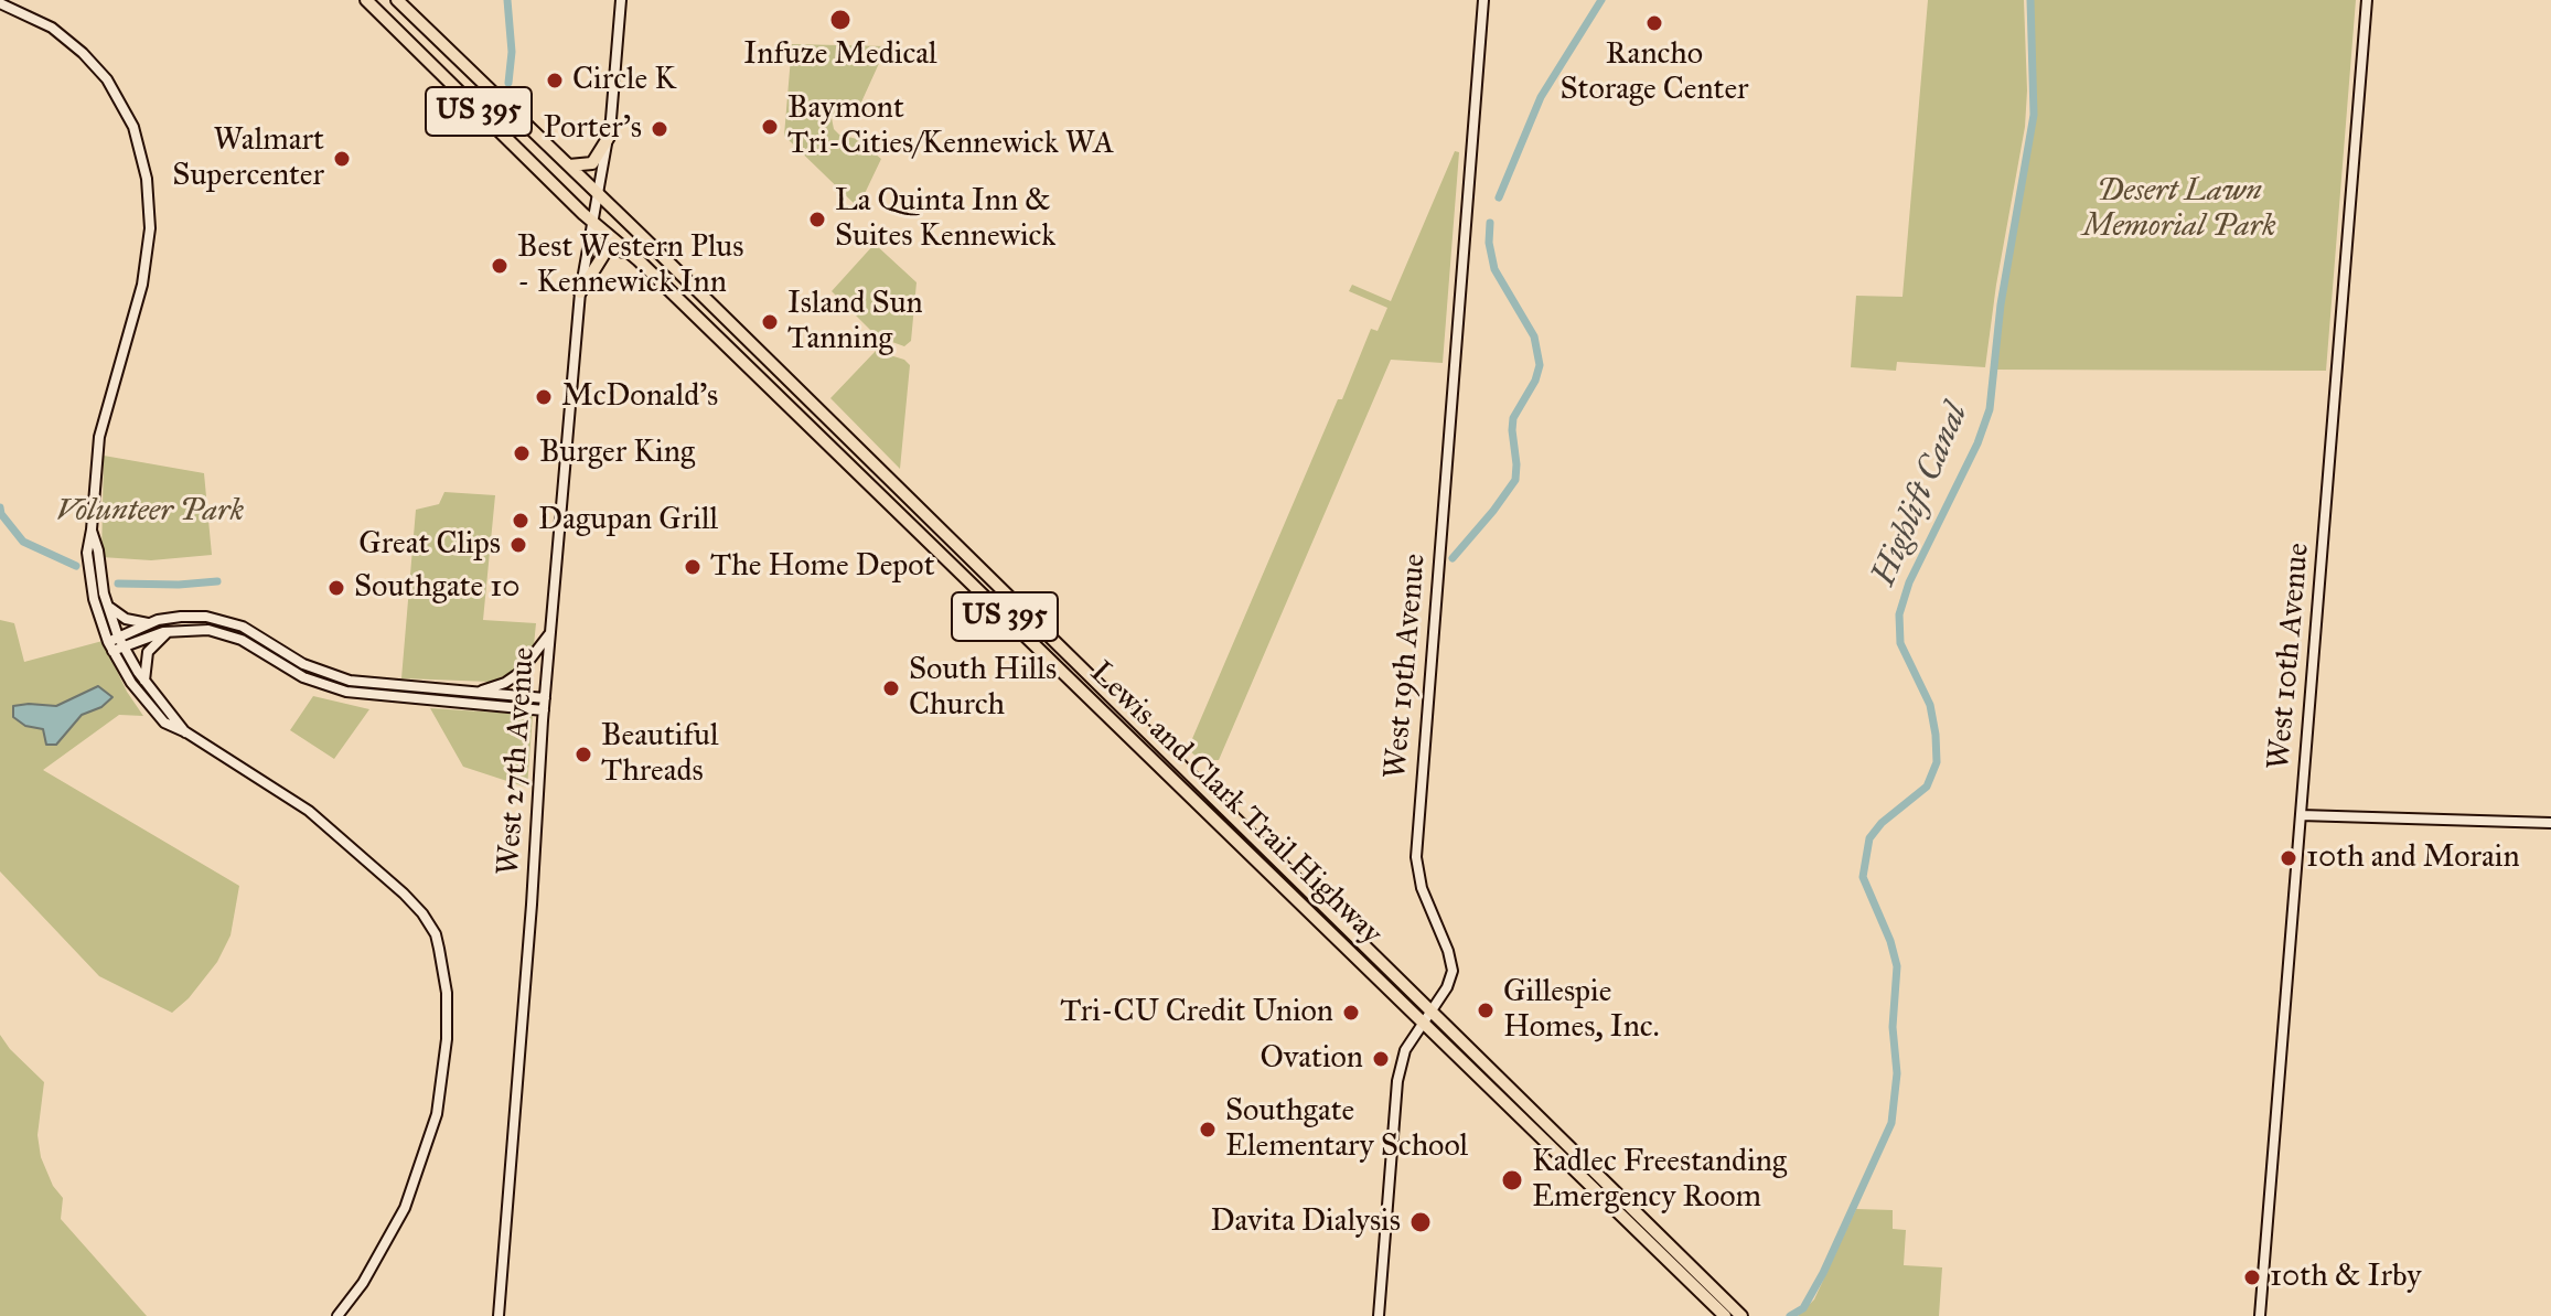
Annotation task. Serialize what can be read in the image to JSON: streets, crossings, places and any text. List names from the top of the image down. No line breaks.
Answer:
{"streets":{"highway":["US 395","Lewis and Clark Trail Highway"],"street":["West 10th Avenue","West 19th Avenue","West 27th Avenue"]},"crossings":[["West 19th Avenue","Lewis and Clark Trail Highway"],["West 27th Avenue","Lewis and Clark Trail Highway"]],"water":["Highlift Canal"],"parks":["Desert Lawn Memorial Park","Volunteer Park"],"places":["Infuze Medical","Rancho Storage Center","Circle K","Baymont Tri-Cities/Kennewick WA","Porter's","Walmart Supercenter","La Quinta Inn & Suites Kennewick","Best Western Plus - Kennewick Inn","Island Sun Tanning","McDonald's","Burger King","Dagupan Grill","Great Clips","The Home Depot","Southgate 10","South Hills Church","Beautiful Threads","10th and Morain","Gillespie Homes, Inc.","Tri-CU Credit Union","Ovation","Southgate Elementary School","Kadlec Freestanding Emergency Room","Davita Dialysis","10th & Irby"]}
